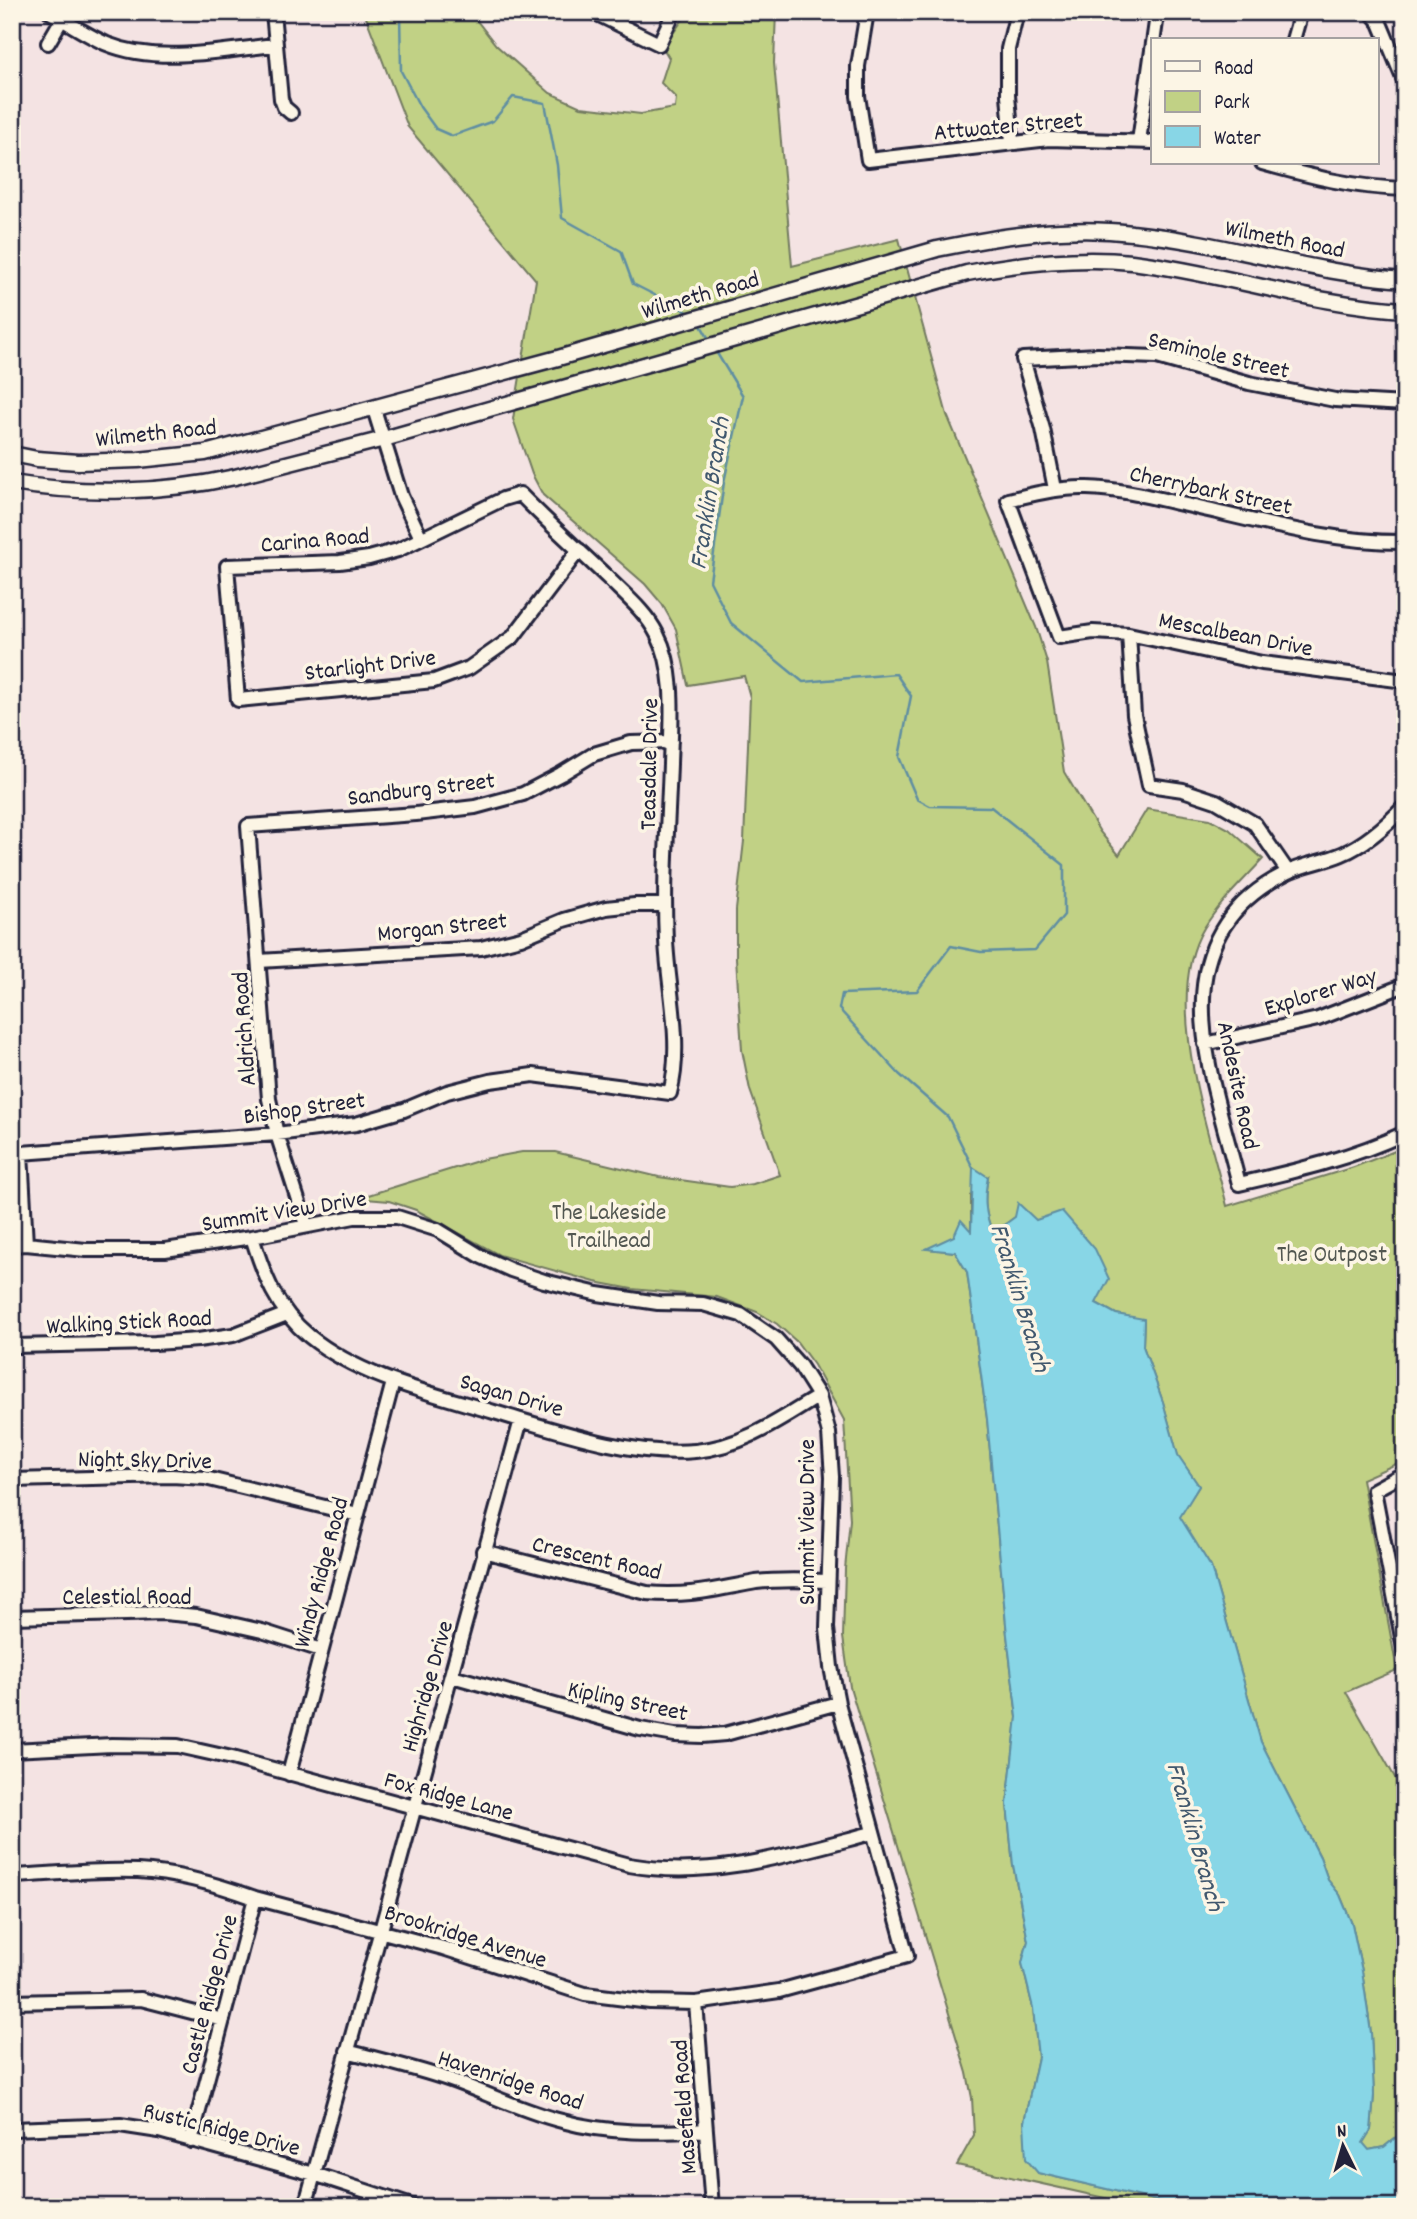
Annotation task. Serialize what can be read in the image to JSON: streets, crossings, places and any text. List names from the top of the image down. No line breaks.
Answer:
{"streets":{"street":["Attwater Street","Wilmeth Road","Seminole Street","Cherrybark Street","Carina Road","Mescalbean Drive","Starlight Drive","Teasdale Drive","Sandburg Street","Morgan Street","Explorer Way","Aldrich Road","Andesite Road","Bishop Street","Summit View Drive","Walking Stick Road","Sagan Drive","Night Sky Drive","Crescent Road","Windy Ridge Road","Celestial Road","Highridge Drive","Kipling Street","Fox Ridge Lane","Brookridge Avenue","Castle Ridge Drive","Havenridge Road","Masefield Road","Rustic Ridge Drive"]},"crossings":[["Seminole Street","Cherrybark Street"],["Cherrybark Street","Mescalbean Drive"],["Carina Road","Starlight Drive"],["Carina Road","Teasdale Drive"],["Starlight Drive","Teasdale Drive"],["Teasdale Drive","Sandburg Street"],["Teasdale Drive","Morgan Street"],["Teasdale Drive","Bishop Street"],["Sandburg Street","Aldrich Road"],["Morgan Street","Aldrich Road"],["Explorer Way","Andesite Road"],["Aldrich Road","Bishop Street"],["Aldrich Road","Summit View Drive"],["Bishop Street","Summit View Drive"],["Summit View Drive","Sagan Drive"],["Summit View Drive","Crescent Road"],["Summit View Drive","Kipling Street"],["Summit View Drive","Fox Ridge Lane"],["Summit View Drive","Brookridge Avenue"],["Walking Stick Road","Sagan Drive"],["Sagan Drive","Windy Ridge Road"],["Sagan Drive","Highridge Drive"],["Night Sky Drive","Windy Ridge Road"],["Crescent Road","Highridge Drive"],["Windy Ridge Road","Celestial Road"],["Windy Ridge Road","Fox Ridge Lane"],["Highridge Drive","Kipling Street"],["Highridge Drive","Fox Ridge Lane"],["Highridge Drive","Brookridge Avenue"],["Highridge Drive","Havenridge Road"],["Highridge Drive","Rustic Ridge Drive"],["Brookridge Avenue","Castle Ridge Drive"],["Brookridge Avenue","Masefield Road"],["Castle Ridge Drive","Rustic Ridge Drive"],["Havenridge Road","Masefield Road"]],"water":["Franklin Branch"],"parks":["The Lakeside Trailhead","The Outpost"],"legend":["Road","Park","Water"],"north":"top"}
